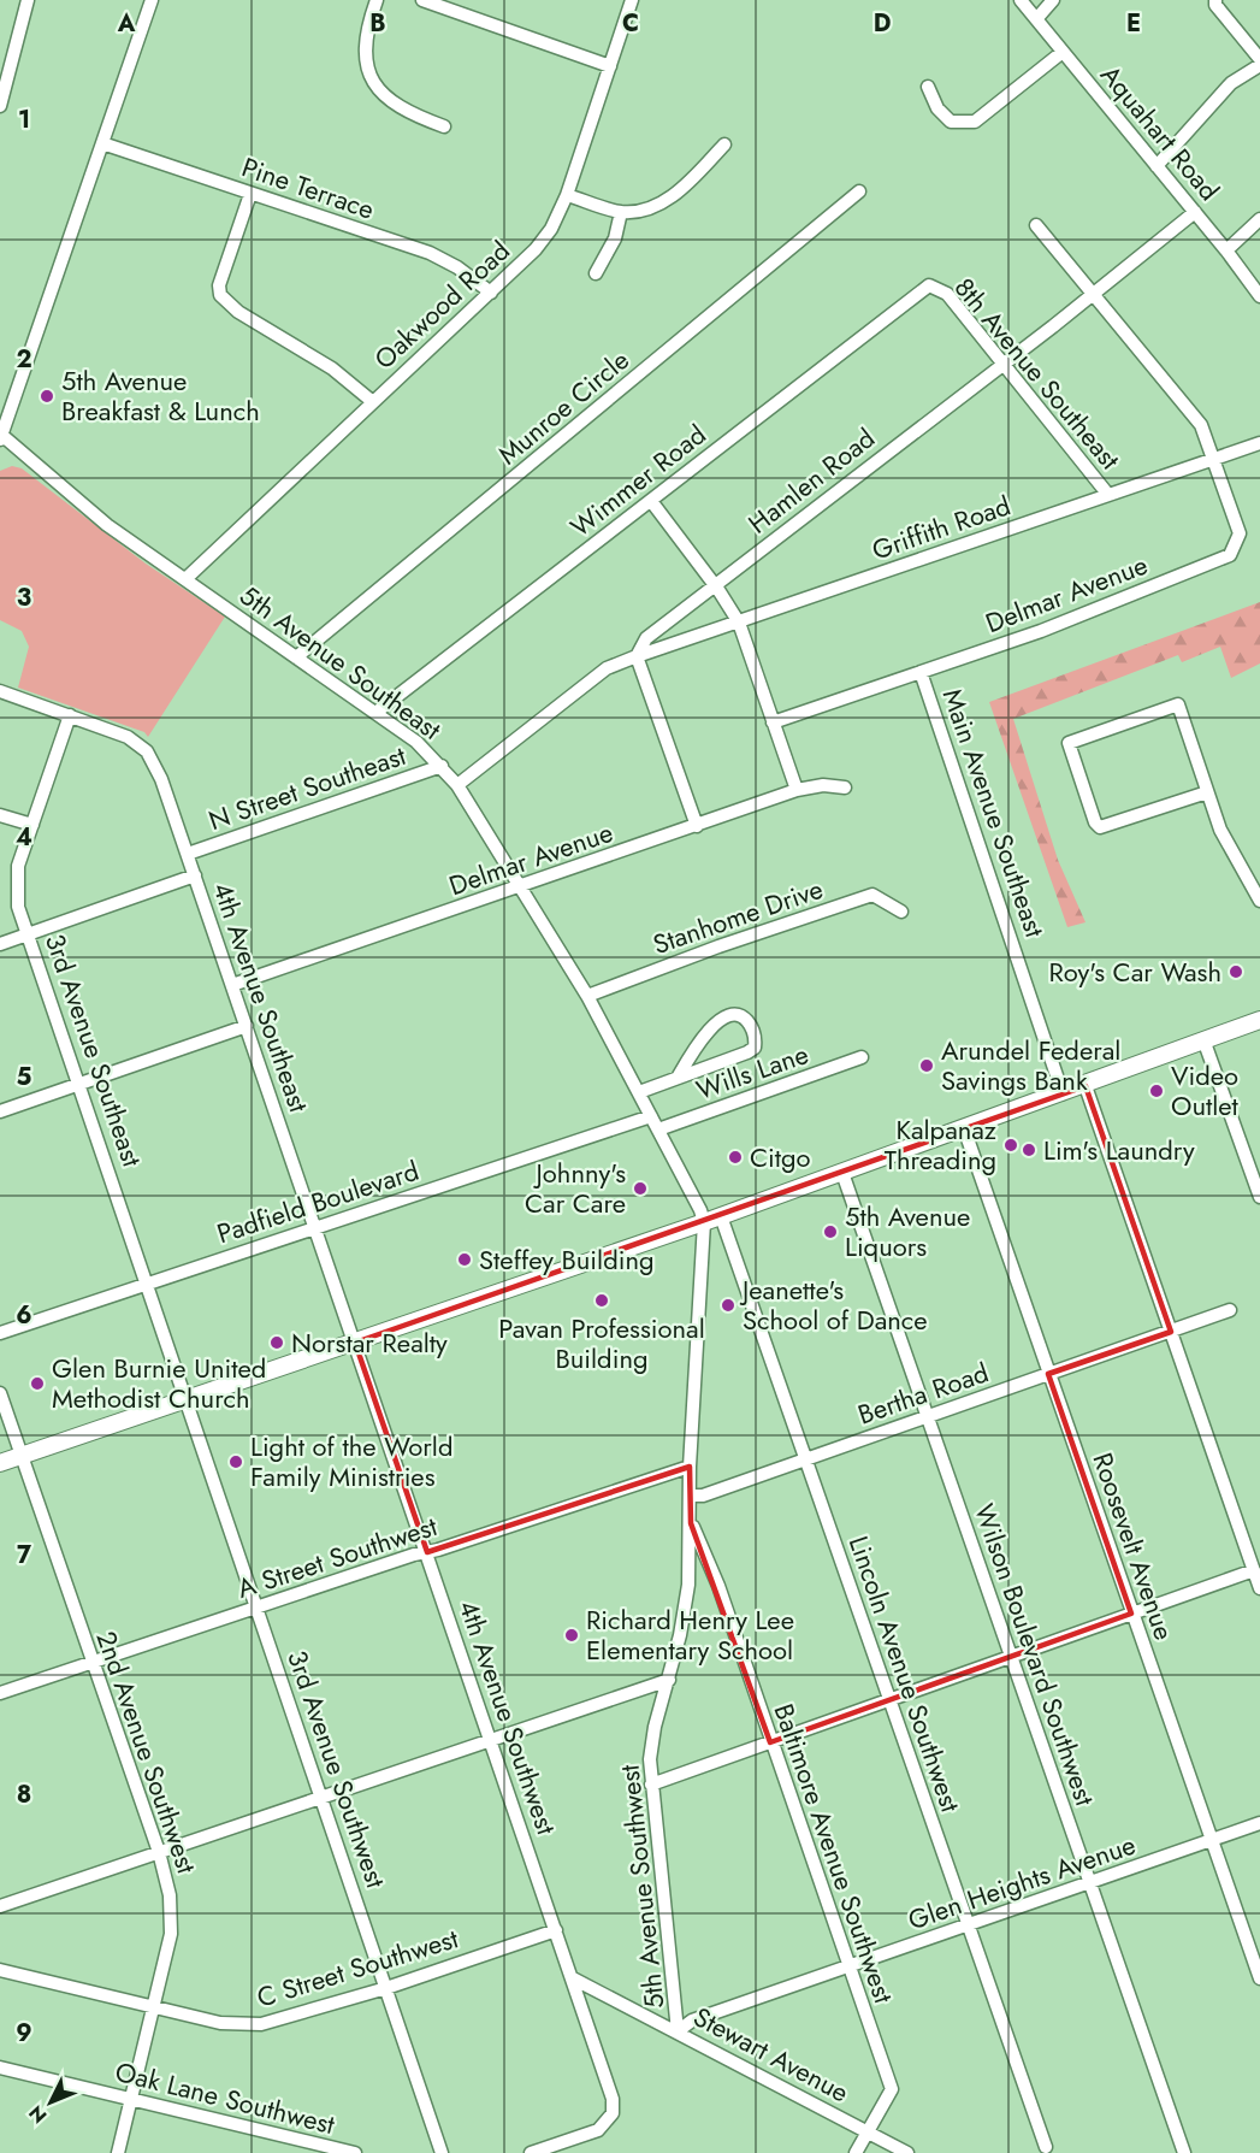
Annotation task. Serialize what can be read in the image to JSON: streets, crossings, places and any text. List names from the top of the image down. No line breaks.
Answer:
{"streets":{"street":["Aquahart Road","Pine Terrace","Oakwood Road","8th Avenue Southeast","Munroe Circle","Wimmer Road","Hamlen Road","Griffith Road","Delmar Avenue","5th Avenue Southeast","N Street Southeast","Main Avenue Southeast","Stanhome Drive","4th Avenue Southeast","3rd Avenue Southeast","Wills Lane","Padfield Boulevard","Bertha Road","Roosevelt Avenue","A Street Southwest","Wilson Boulevard Southwest","Lincoln Avenue Southwest","4th Avenue Southwest","2nd Avenue Southwest","3rd Avenue Southwest","Baltimore Avenue Southwest","Glen Heights Avenue","5th Avenue Southwest","C Street Southwest","Stewart Avenue","Oak Lane Southwest"]},"crossings":[["Aquahart Road","Hamlen Road"],["Pine Terrace","Oakwood Road"],["Oakwood Road","5th Avenue Southeast"],["8th Avenue Southeast","Wimmer Road"],["8th Avenue Southeast","Hamlen Road"],["8th Avenue Southeast","Griffith Road"],["Munroe Circle","5th Avenue Southeast"],["Wimmer Road","5th Avenue Southeast"],["Hamlen Road","Griffith Road"],["Hamlen Road","5th Avenue Southeast"],["Griffith Road","Delmar Avenue"],["Delmar Avenue","5th Avenue Southeast"],["Delmar Avenue","Main Avenue Southeast"],["Delmar Avenue","4th Avenue Southeast"],["5th Avenue Southeast","N Street Southeast"],["5th Avenue Southeast","Stanhome Drive"],["5th Avenue Southeast","Wills Lane"],["5th Avenue Southeast","Padfield Boulevard"],["5th Avenue Southeast","5th Avenue Southwest"],["N Street Southeast","4th Avenue Southeast"],["4th Avenue Southeast","3rd Avenue Southeast"],["4th Avenue Southeast","Padfield Boulevard"],["4th Avenue Southeast","4th Avenue Southwest"],["3rd Avenue Southeast","Padfield Boulevard"],["3rd Avenue Southeast","3rd Avenue Southwest"],["Bertha Road","Roosevelt Avenue"],["Bertha Road","Wilson Boulevard Southwest"],["Bertha Road","Lincoln Avenue Southwest"],["Bertha Road","5th Avenue Southwest"],["Roosevelt Avenue","Glen Heights Avenue"],["A Street Southwest","4th Avenue Southwest"],["A Street Southwest","2nd Avenue Southwest"],["A Street Southwest","3rd Avenue Southwest"],["A Street Southwest","5th Avenue Southwest"],["Wilson Boulevard Southwest","Glen Heights Avenue"],["Lincoln Avenue Southwest","Glen Heights Avenue"],["4th Avenue Southwest","C Street Southwest"],["4th Avenue Southwest","Stewart Avenue"],["2nd Avenue Southwest","C Street Southwest"],["2nd Avenue Southwest","Oak Lane Southwest"],["3rd Avenue Southwest","C Street Southwest"],["Baltimore Avenue Southwest","Glen Heights Avenue"],["Baltimore Avenue Southwest","5th Avenue Southwest"],["Baltimore Avenue Southwest","Stewart Avenue"],["Glen Heights Avenue","5th Avenue Southwest"],["Glen Heights Avenue","Stewart Avenue"],["5th Avenue Southwest","Stewart Avenue"]],"places":["5th Avenue Breakfast & Lunch","Roy's Car Wash","Arundel Federal Savings Bank","Video Outlet","Kalpanaz Threading","Lim's Laundry","Citgo","Johnny's Car Care","5th Avenue Liquors","Steffey Building","Pavan Professional Building","Jeanette's School of Dance","Norstar Realty","Glen Burnie United Methodist Church","Light of the World Family Ministries","Richard Henry Lee Elementary School"],"north":"bottom left","grid":{"columns":["A","B","C","D","E"],"rows":["1","2","3","4","5","6","7","8","9"]}}
